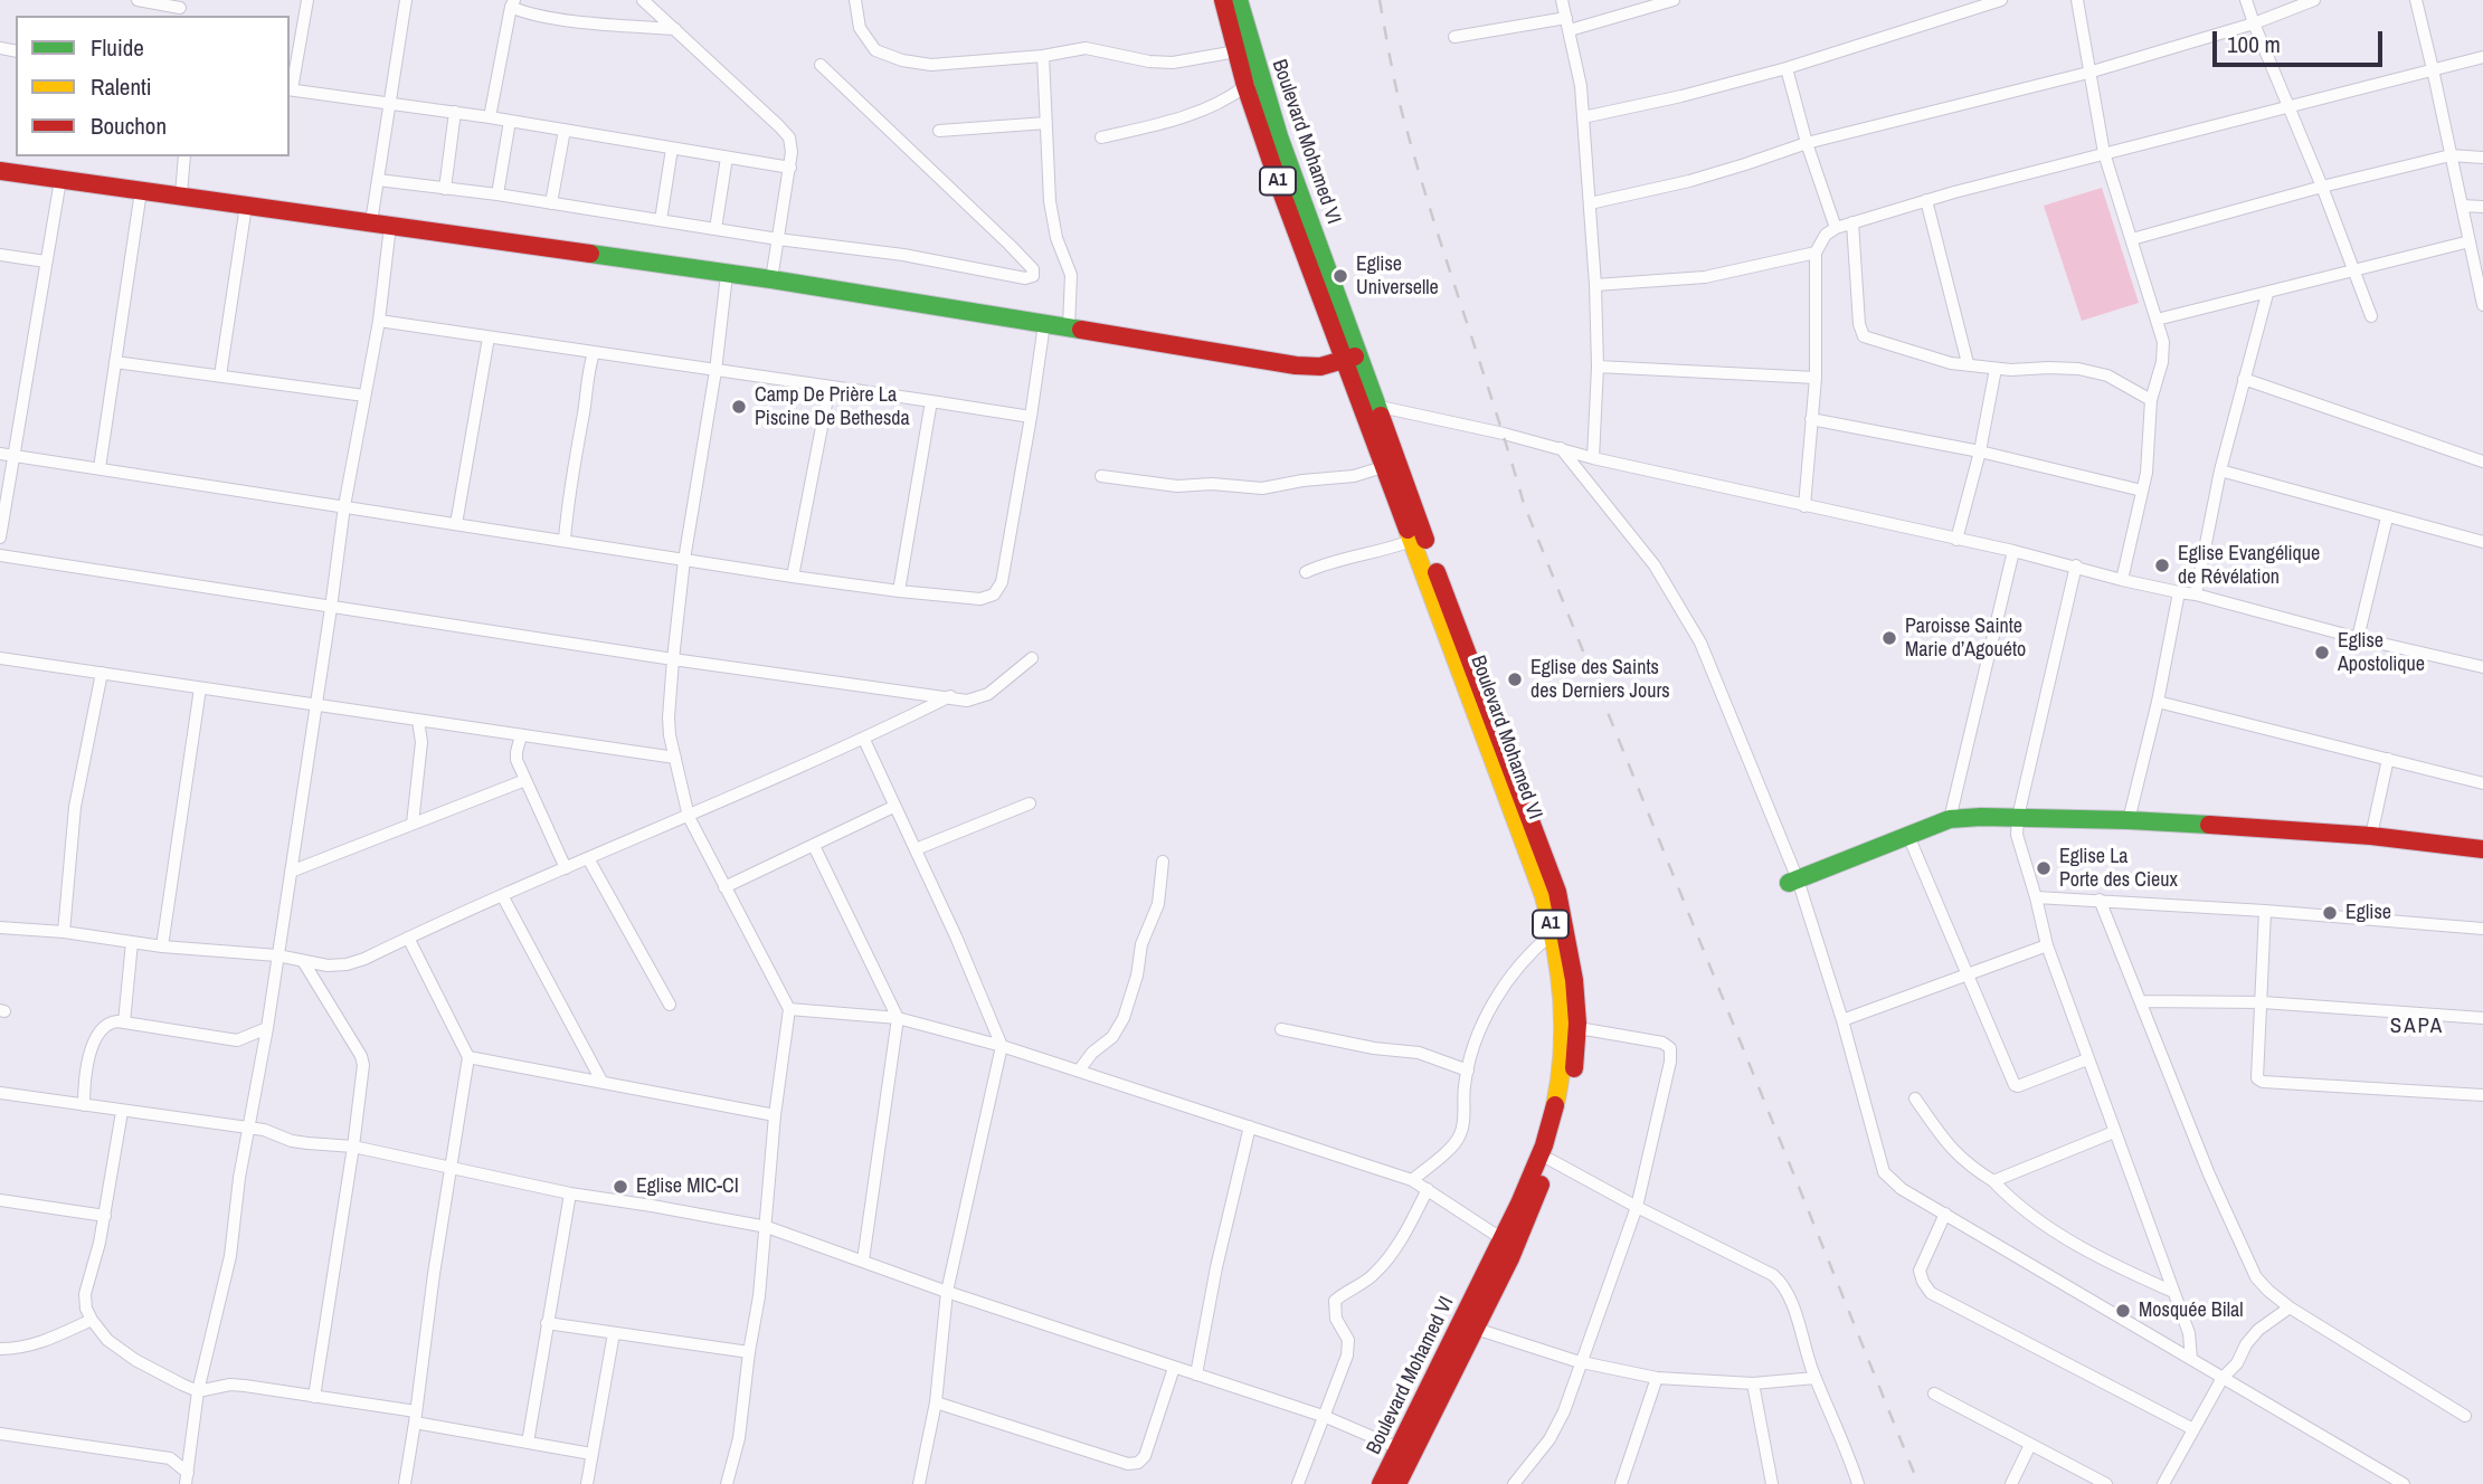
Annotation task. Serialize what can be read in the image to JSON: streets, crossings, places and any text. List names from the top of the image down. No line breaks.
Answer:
{"streets":{"main road":["Boulevard Mohamed VI","A1"]},"districts":["SAPA"],"places":["Eglise Universelle","Camp De Prière La Piscine De Bethesda","Eglise Evangélique de Révélation","Paroisse Sainte Marie d’Agouéto","Eglise Apostolique","Eglise des Saints des Derniers Jours","Eglise La Porte des Cieux","Eglise","Eglise MIC-CI","Mosquée Bilal"],"legend":["Fluide","Ralenti","Bouchon"],"scale_bar":"100 m"}
